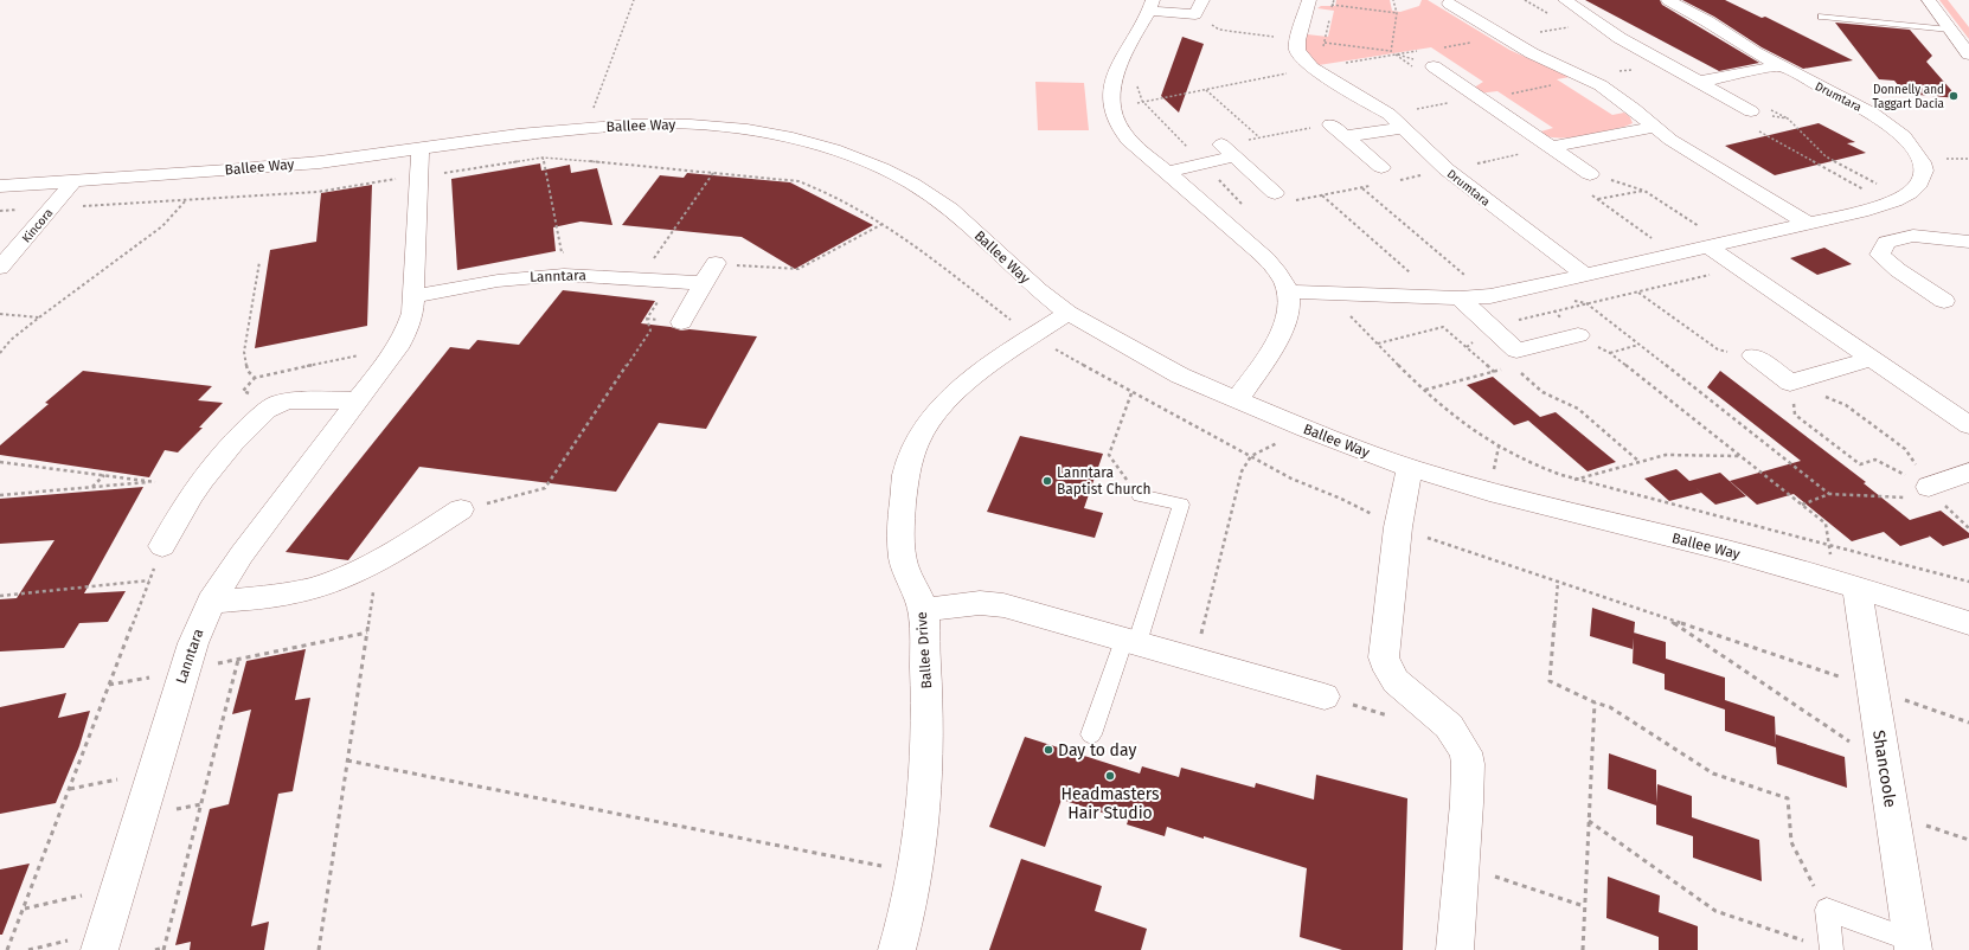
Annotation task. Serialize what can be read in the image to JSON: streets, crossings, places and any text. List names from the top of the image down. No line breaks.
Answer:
{"streets":{"street":["Drumtara","Ballee Way","Kincora","Lanntara","Ballee Drive","Shancoole"]},"crossings":[["Ballee Way","Kincora"],["Ballee Way","Lanntara"],["Ballee Way","Ballee Drive"],["Ballee Way","Shancoole"]],"places":["Donnelly and Taggart Dacia","Lanntara Baptist Church","Day to day","Headmasters Hair Studio"]}
